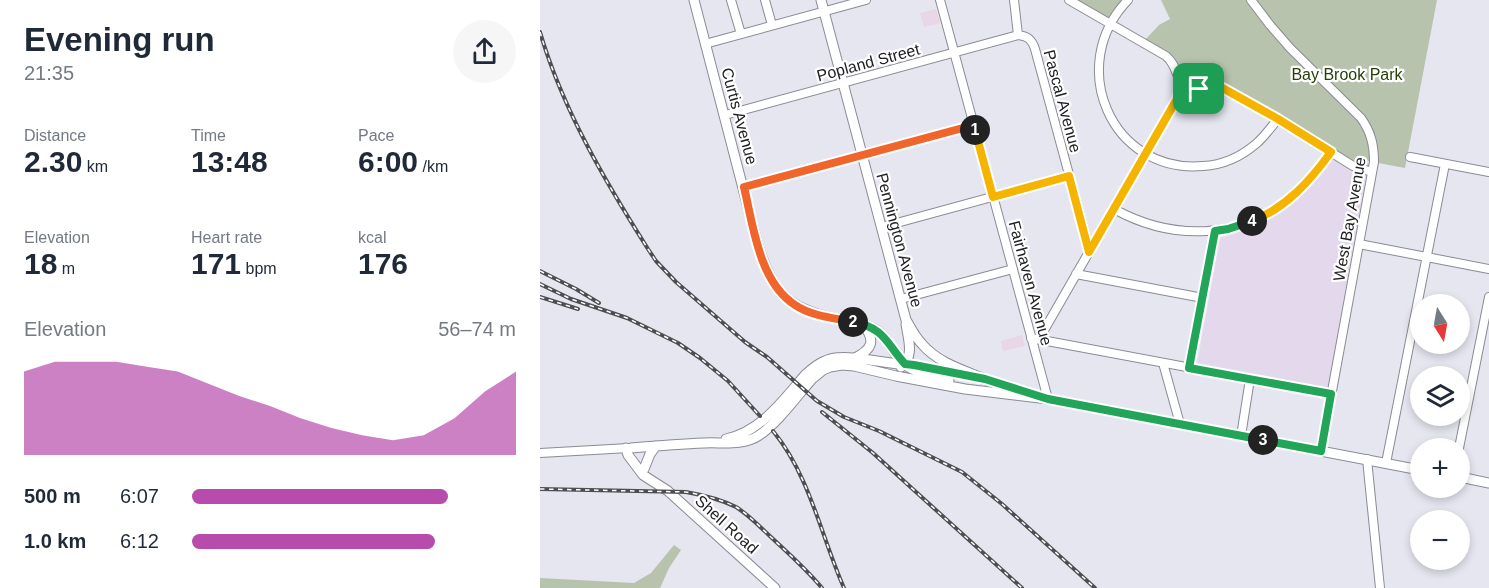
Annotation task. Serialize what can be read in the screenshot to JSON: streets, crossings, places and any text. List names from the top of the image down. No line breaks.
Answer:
{"streets":{"main road":["Curtis Avenue","Pennington Avenue","Shell Road"],"street":["Popland Street","Pascal Avenue","West Bay Avenue","Fairhaven Avenue"]},"crossings":[["Popland Street","Pascal Avenue"],["Popland Street","Curtis Avenue"],["Popland Street","Pennington Avenue"],["Popland Street","Fairhaven Avenue"]],"parks":["Bay Brook Park"],"north":"bottom","page":{"heading":["Evening run","21:35"],"stats":[["Distance","2.30 km"],["Time","13:48"],["Pace","6:00 /km"],["Elevation","18 m"],["Heart rate","171 bpm"],["kcal","176"]],"pins":["1","4","2","3"],"map_buttons":["+","−"],"chart":["Elevation","56–74 m"],"list":[{"name":"500 m","note":"6:07"},{"name":"1.0 km","note":"6:12"}]}}
